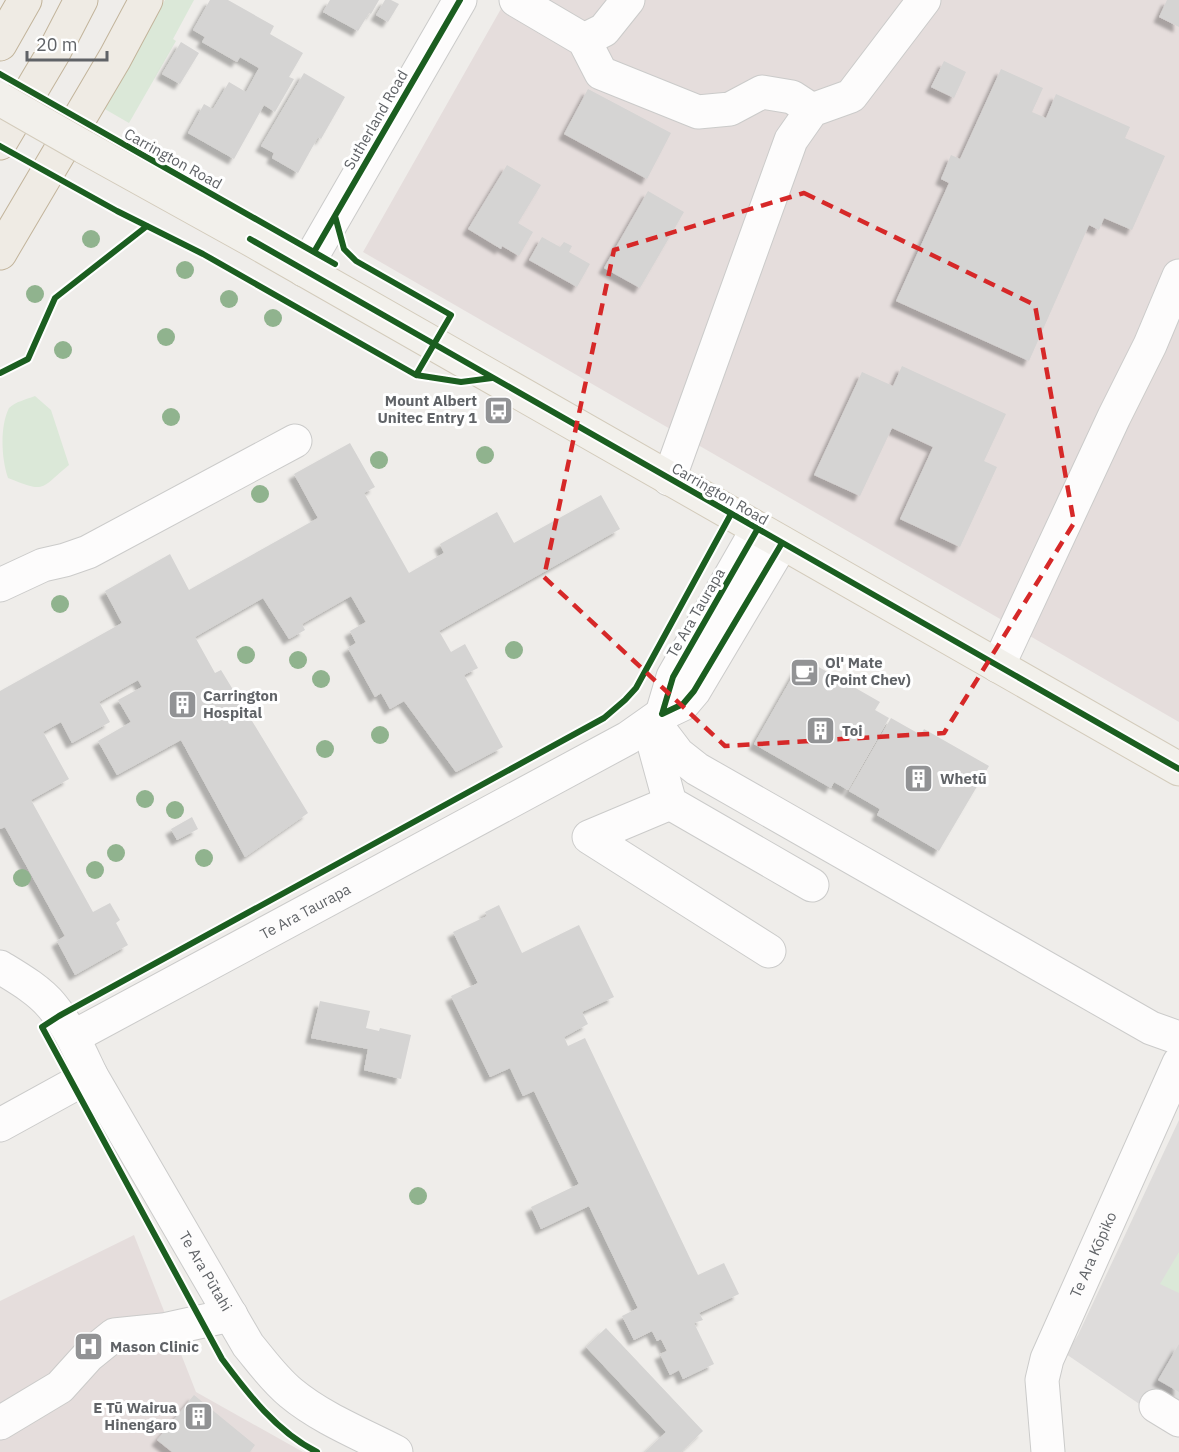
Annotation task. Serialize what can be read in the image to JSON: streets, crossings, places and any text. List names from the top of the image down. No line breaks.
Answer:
{"streets":{"main road":["Carrington Road"],"street":["Sutherland Road","Te Ara Taurapa","Te Ara Kōpiko","Te Ara Pūtahi"]},"crossings":[["Sutherland Road","Carrington Road"],["Carrington Road","Te Ara Taurapa"],["Te Ara Taurapa","Te Ara Pūtahi"]],"places":{"bus stop":["Mount Albert Unitec Entry 1"],"cafe":["Ol' Mate (Point Chev)"],"building":["Carrington Hospital","Toi","Whetū","E Tū Wairua Hinengaro"],"hospital":["Mason Clinic"]},"scale_bar":"20 m"}
